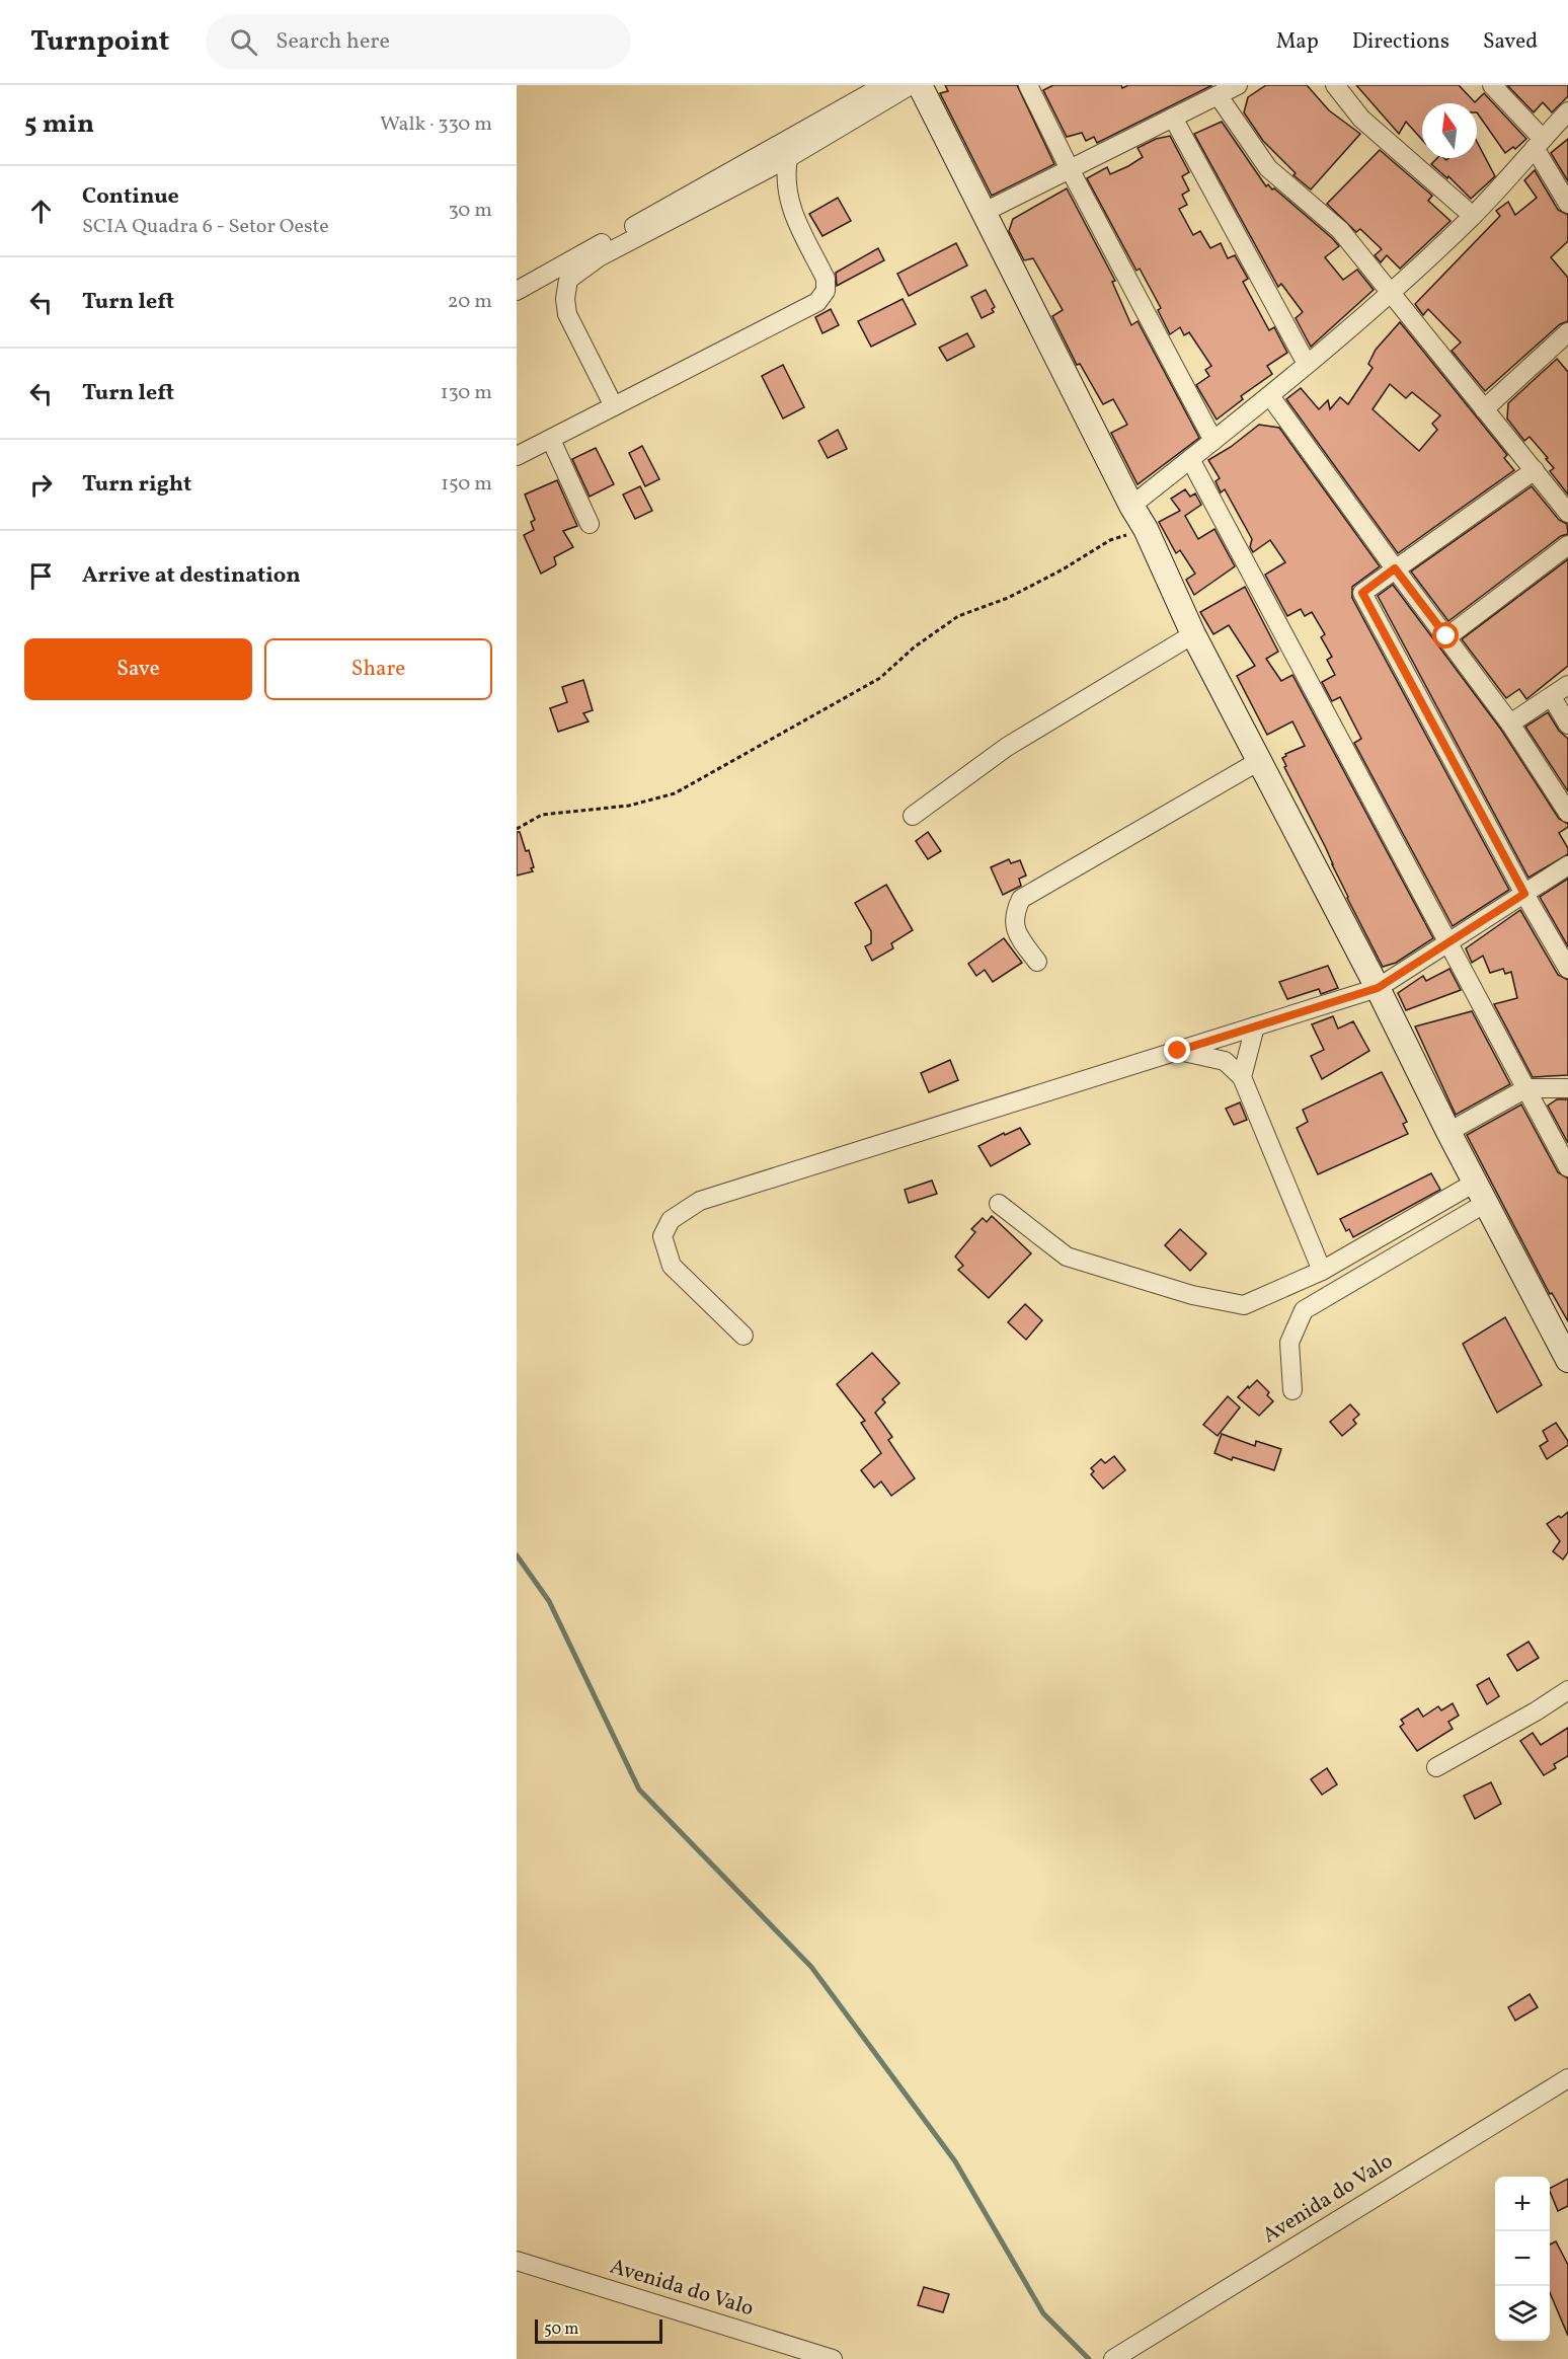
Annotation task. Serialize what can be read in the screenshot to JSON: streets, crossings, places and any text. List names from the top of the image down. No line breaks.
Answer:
{"streets":{"street":["Avenida do Valo"]},"scale_bar":"50 m","north":"top","page":{"header":"Turnpoint","search":"Search here","nav":["Map","Directions","Saved"],"heading":["5 min","Walk · 330 m"],"list":[["Continue","SCIA Quadra 6 - Setor Oeste","30 m"],["Turn left","20 m"],["Turn left","130 m"],["Turn right","150 m"],"Arrive at destination"],"buttons":["Save","Share"],"map_buttons":["+","−"],"scale":"50 m"}}
